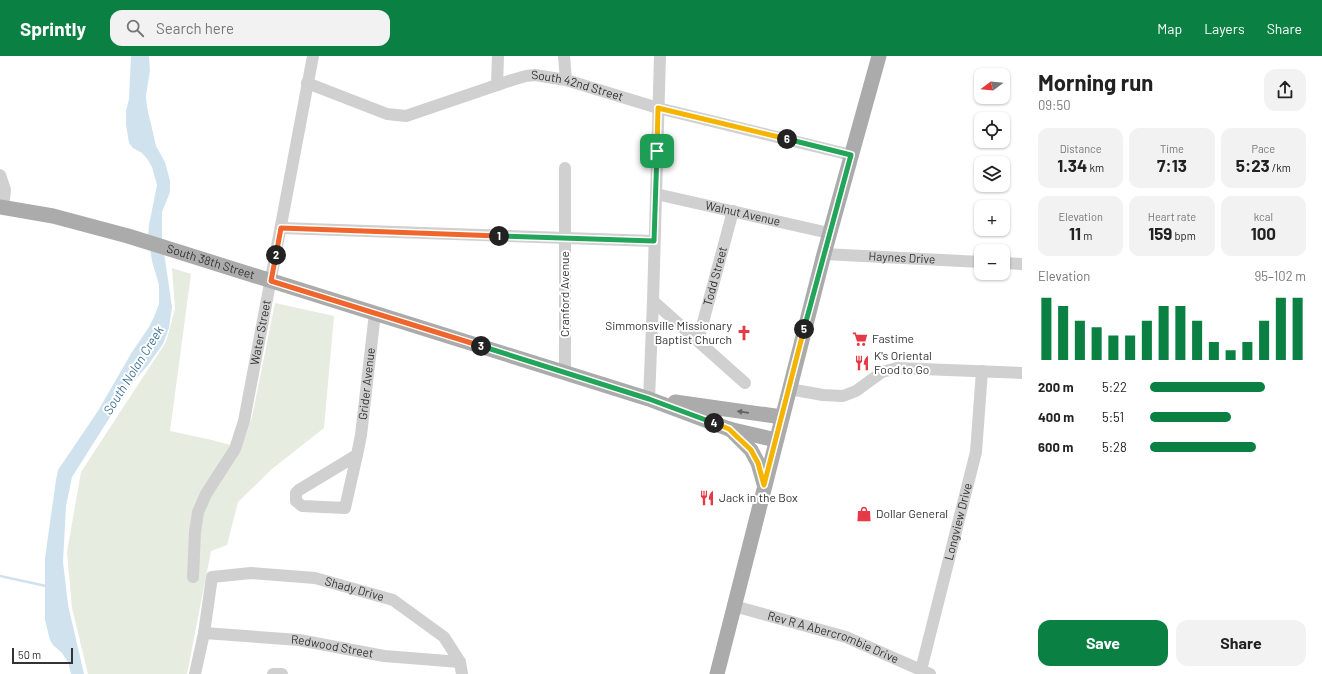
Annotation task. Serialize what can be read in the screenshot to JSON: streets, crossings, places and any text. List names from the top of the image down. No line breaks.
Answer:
{"streets":{"main road":["South 38th Street"],"street":["South 42nd Street","Walnut Avenue","Haynes Drive","Todd Street","Cranford Avenue","Water Street","Grider Avenue","Longview Drive","Shady Drive","Rev R A Abercrombie Drive","Redwood Street"]},"crossings":[["South 42nd Street","Water Street"],["Walnut Avenue","Todd Street"],["South 38th Street","Cranford Avenue"],["South 38th Street","Water Street"],["South 38th Street","Grider Avenue"],["Longview Drive","Rev R A Abercrombie Drive"],["Shady Drive","Redwood Street"]],"water":["South Nolan Creek"],"places":{"church":["Simmonsville Missionary Baptist Church"],"supermarket":["Fastime"],"restaurant":["K's Oriental Food to Go","Jack in the Box"],"shop":["Dollar General"]},"scale_bar":"50 m","north":"left","page":{"header":"Sprintly","search":"Search here","nav":["Map","Layers","Share"],"heading":["Morning run","09:50"],"map_buttons":["+","−"],"stats":[["Distance","1.34 km"],["Time","7:13"],["Pace","5:23 /km"],["Elevation","11 m"],["Heart rate","159 bpm"],["kcal","100"]],"pins":["6","1","2","5","3","4"],"chart":["Elevation","95–102 m"],"list":[{"name":"200 m","note":"5:22"},{"name":"400 m","note":"5:51"},{"name":"600 m","note":"5:28"}],"buttons":["Save","Share"],"scale":"50 m"}}
